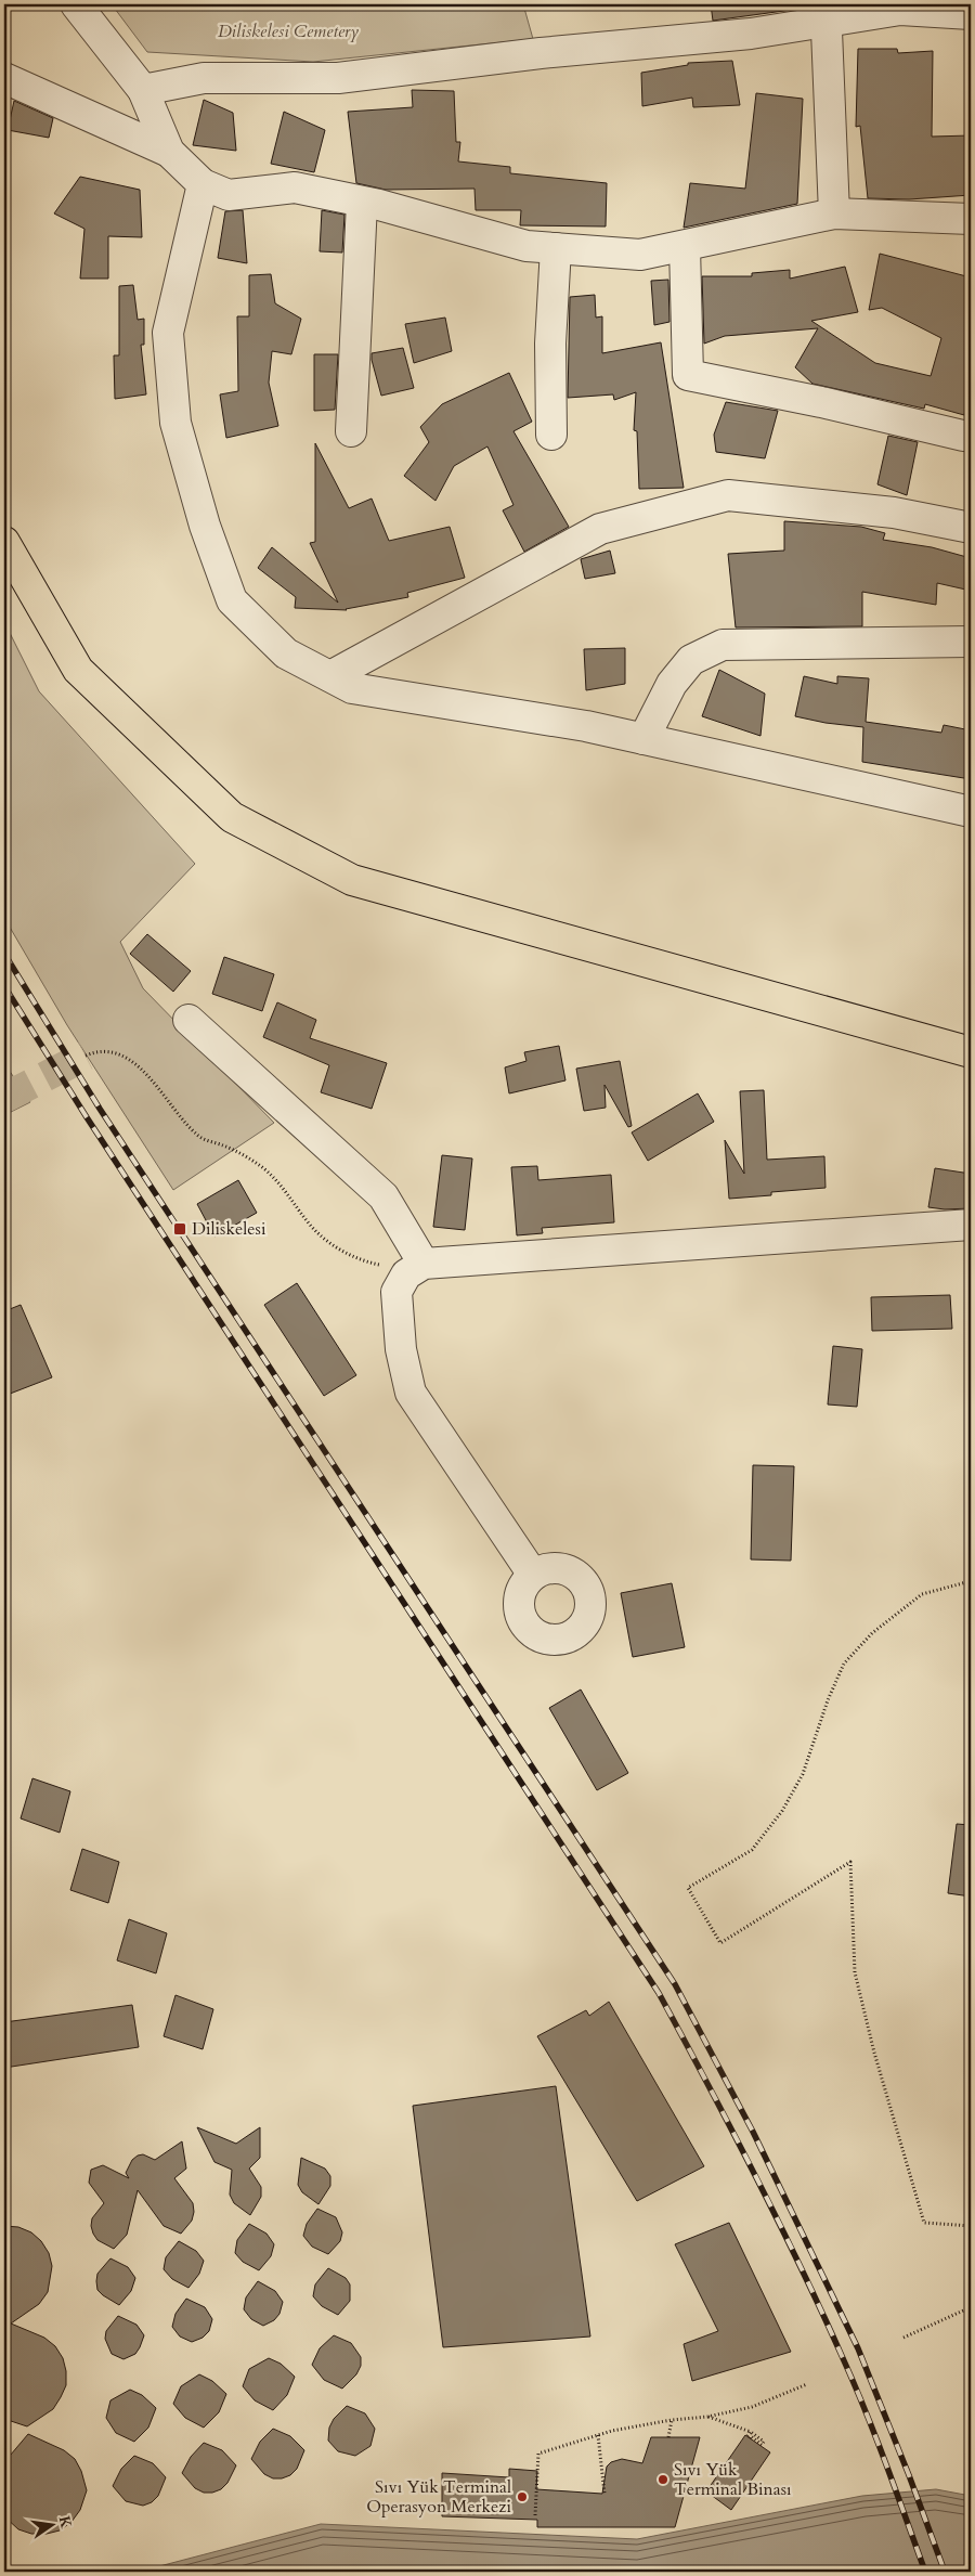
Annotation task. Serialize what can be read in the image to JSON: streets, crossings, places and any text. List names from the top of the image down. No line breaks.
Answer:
{"parks":["Diliskelesi Cemetery"],"places":{"transit":["Diliskelesi"],"other":["Sıvı Yük Terminal Binası","Sıvı Yük Terminal Operasyon Merkezi"]},"north":"right"}
